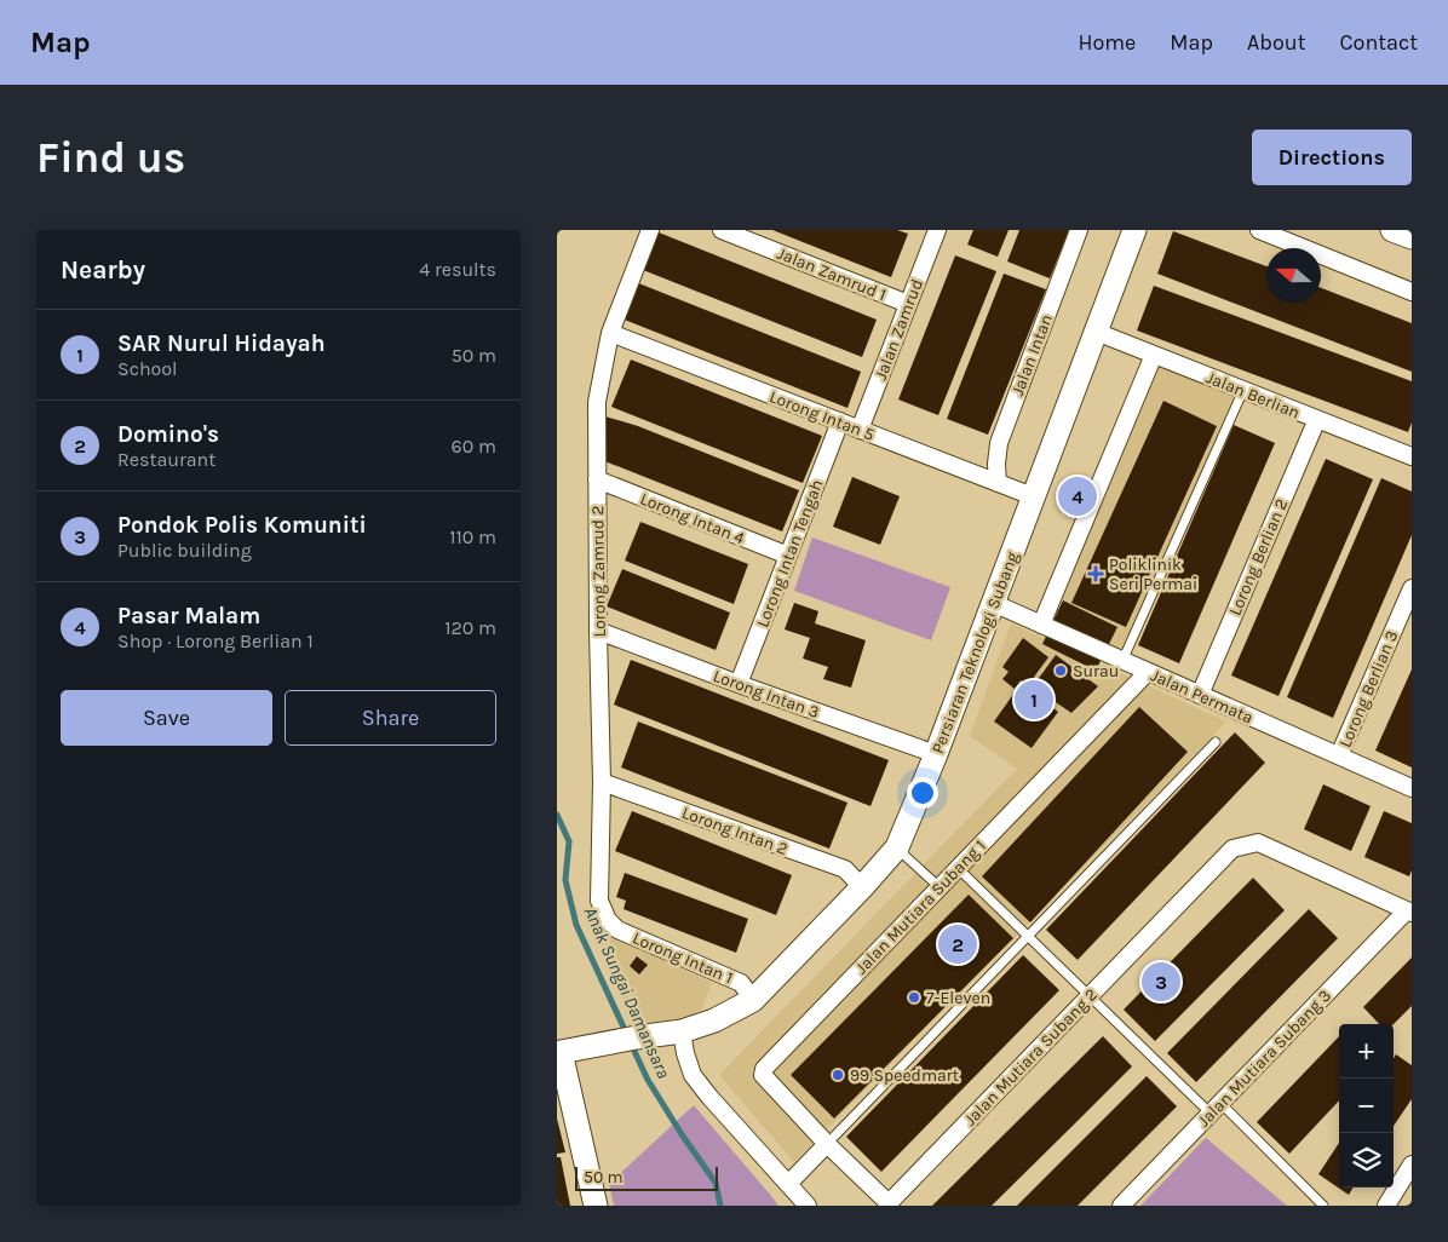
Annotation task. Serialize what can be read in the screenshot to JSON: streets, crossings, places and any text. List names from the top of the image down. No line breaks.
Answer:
{"streets":{"street":["Jalan Zamrud 1","Jalan Zamrud","Jalan Intan","Jalan Berlian","Lorong Intan 5","Lorong Intan 4","Lorong Intan Tengah","Lorong Berlian 2","Lorong Zamrud 2","Persiaran Teknologi Subang","Lorong Berlian 3","Lorong Intan 3","Jalan Permata","Lorong Intan 2","Jalan Mutiara Subang 1","Lorong Intan 1","Jalan Mutiara Subang 2","Jalan Mutiara Subang 3"]},"crossings":[["Jalan Zamrud 1","Jalan Zamrud"],["Jalan Zamrud","Lorong Intan 5"],["Jalan Intan","Lorong Intan 5"],["Jalan Berlian","Lorong Berlian 2"],["Jalan Berlian","Persiaran Teknologi Subang"],["Lorong Intan 5","Lorong Intan Tengah"],["Lorong Intan 5","Lorong Zamrud 2"],["Lorong Intan 5","Persiaran Teknologi Subang"],["Lorong Intan 4","Lorong Intan Tengah"],["Lorong Intan 4","Lorong Zamrud 2"],["Lorong Intan Tengah","Lorong Intan 3"],["Lorong Berlian 2","Jalan Permata"],["Lorong Zamrud 2","Lorong Intan 3"],["Lorong Zamrud 2","Lorong Intan 2"],["Lorong Zamrud 2","Lorong Intan 1"],["Persiaran Teknologi Subang","Lorong Intan 3"],["Persiaran Teknologi Subang","Jalan Permata"],["Persiaran Teknologi Subang","Lorong Intan 2"],["Persiaran Teknologi Subang","Lorong Intan 1"],["Lorong Berlian 3","Jalan Permata"],["Jalan Permata","Jalan Mutiara Subang 1"],["Jalan Mutiara Subang 1","Jalan Mutiara Subang 2"],["Jalan Mutiara Subang 2","Jalan Mutiara Subang 3"]],"water":["Anak Sungai Damansara"],"places":{"health":["Poliklinik Seri Permai"],"other":["Surau","7-Eleven","99 Speedmart"]},"scale_bar":"50 m","north":"left","page":{"header":"Map","nav":["Home","Map","About","Contact"],"buttons":["Directions",["Save","Share"]],"title":"Find us","heading":["Nearby","4 results"],"list":[{"mark":"1","name":"SAR Nurul Hidayah","note":"School","value":"50 m"},{"mark":"2","name":"Domino's","note":"Restaurant","value":"60 m"},{"mark":"3","name":"Pondok Polis Komuniti","note":"Public building","value":"110 m"},{"mark":"4","name":"Pasar Malam","note":"Shop · Lorong Berlian 1","value":"120 m"}],"pins":["4","1","2","3"],"map_buttons":["+","−"],"scale":"50 m"}}
